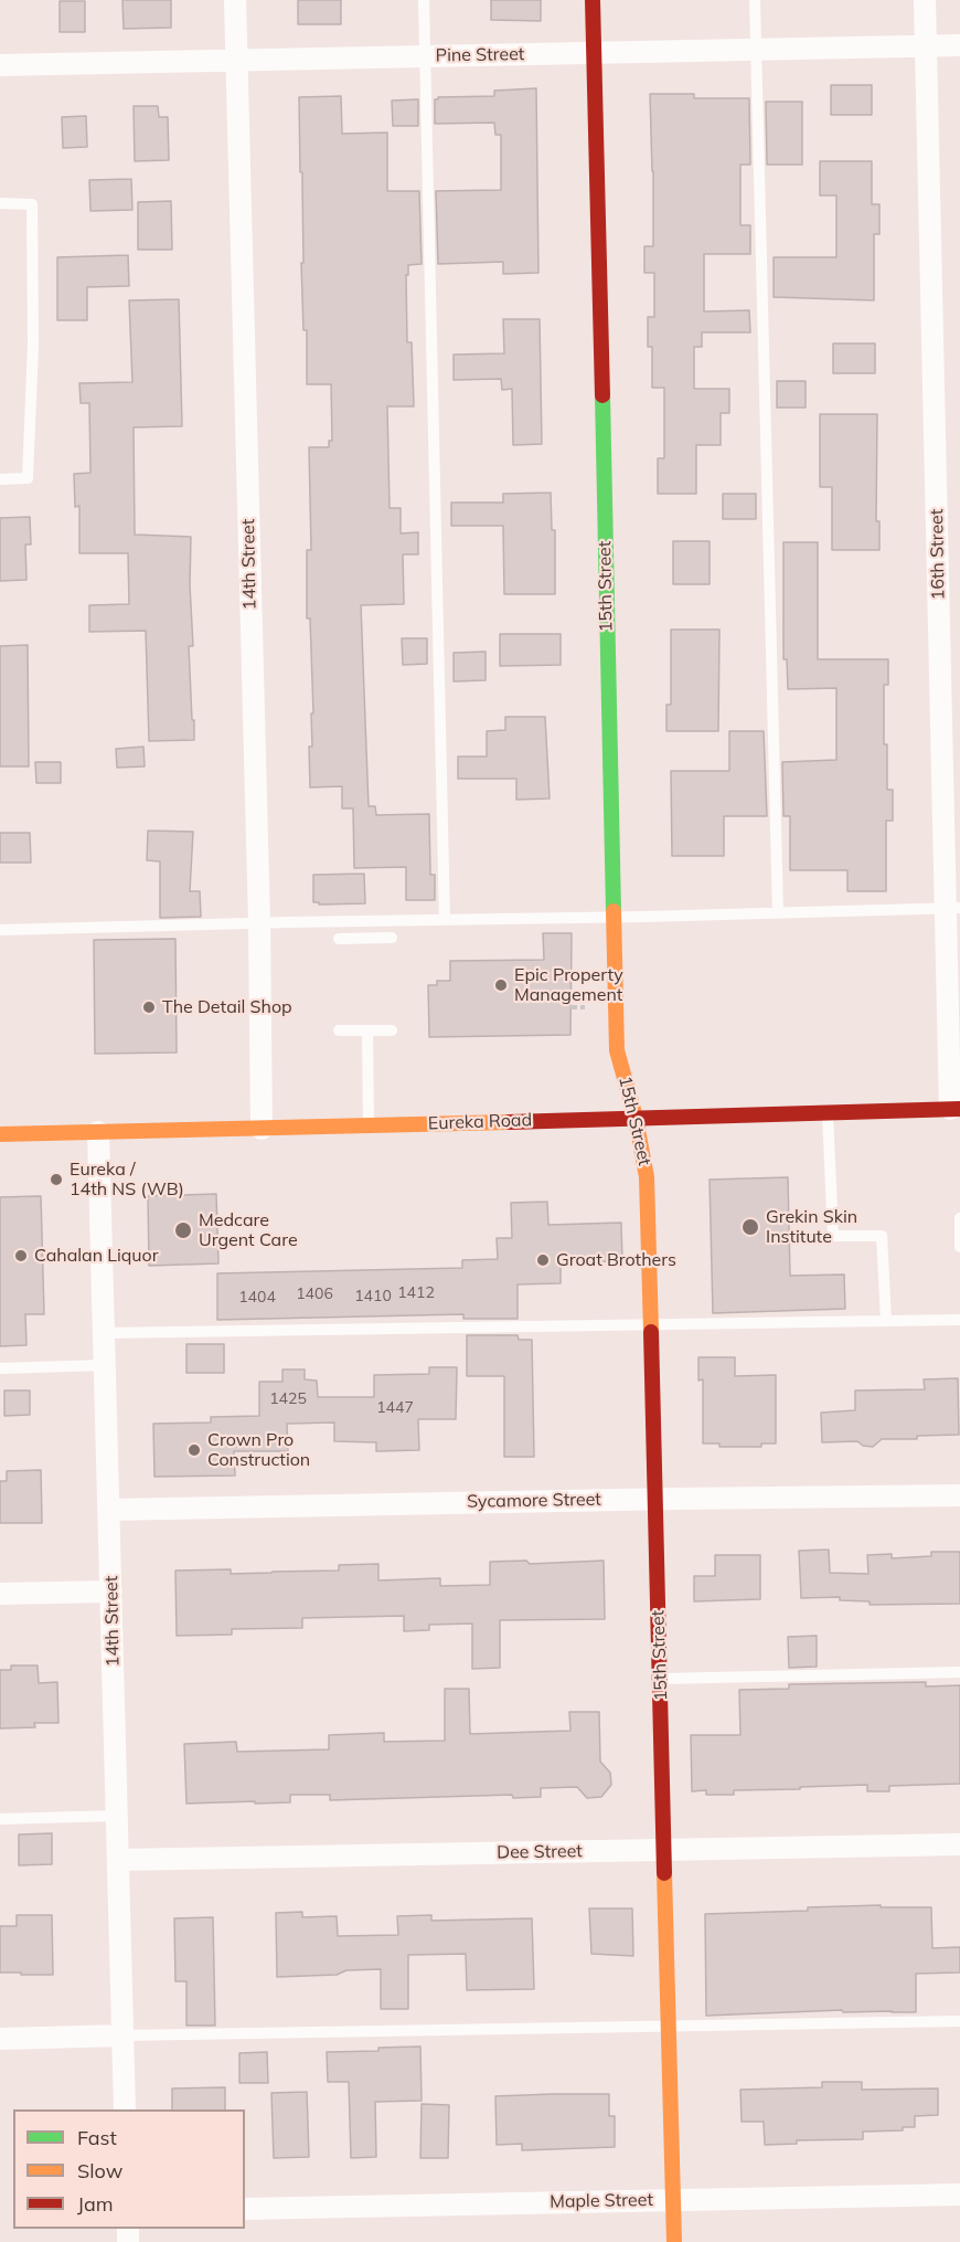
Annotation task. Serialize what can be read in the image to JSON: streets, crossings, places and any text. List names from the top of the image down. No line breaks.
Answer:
{"streets":{"street":["Pine Street","16th Street","14th Street","15th Street","Eureka Road","Sycamore Street","Dee Street","Maple Street"]},"crossings":[["Pine Street","16th Street"],["Pine Street","14th Street"],["Pine Street","15th Street"],["16th Street","Eureka Road"],["14th Street","Eureka Road"],["14th Street","Sycamore Street"],["14th Street","Dee Street"],["15th Street","Eureka Road"],["15th Street","Sycamore Street"],["15th Street","Dee Street"],["15th Street","Maple Street"]],"places":["Epic Property Management","The Detail Shop","Eureka / 14th NS (WB)","Grekin Skin Institute","Medcare Urgent Care","Cahalan Liquor","Groat Brothers","Crown Pro Construction"],"house_numbers":["1412","1406","1410","1404","1425","1447"],"legend":["Fast","Slow","Jam"]}
